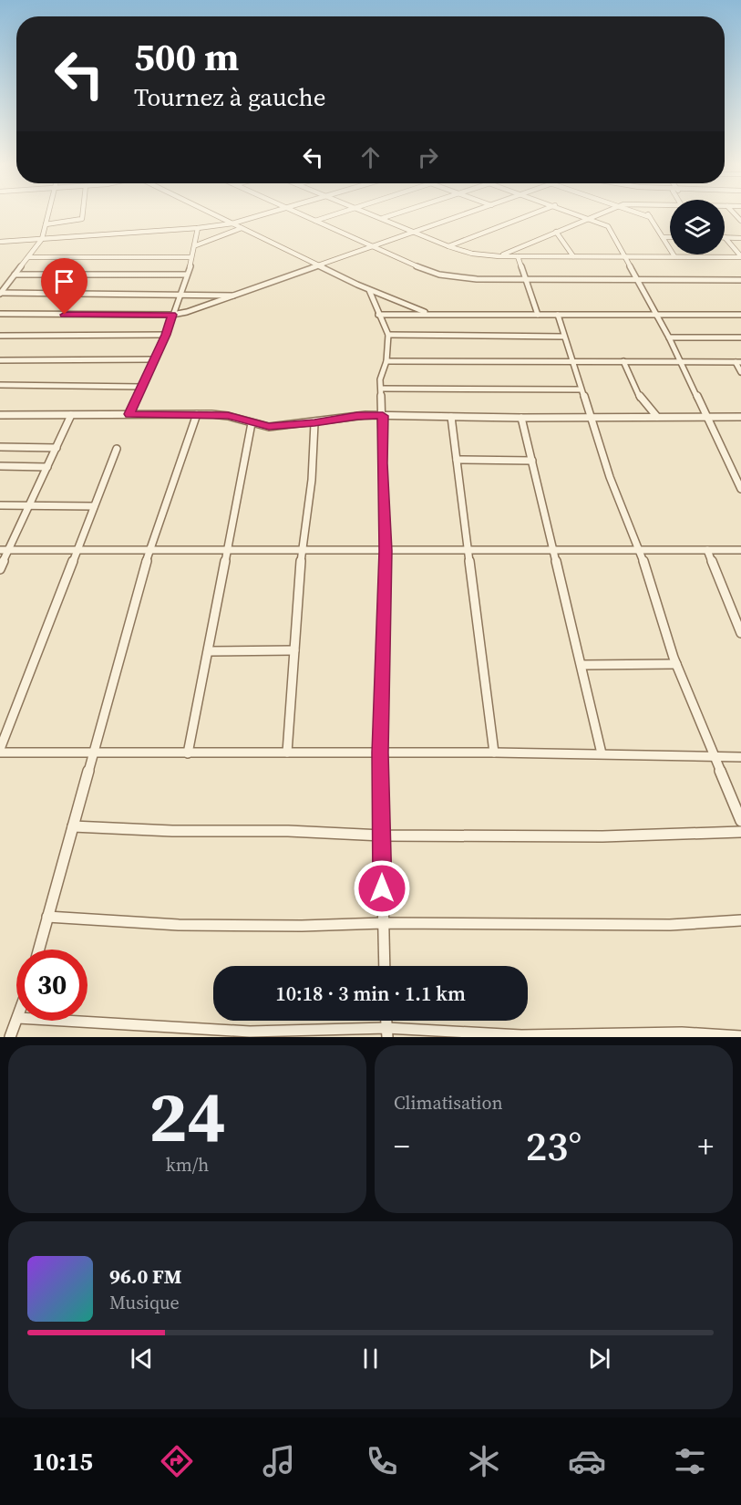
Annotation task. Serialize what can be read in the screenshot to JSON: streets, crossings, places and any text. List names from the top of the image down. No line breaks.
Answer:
{"page":{"turn":["500 m","Tournez à gauche"],"limit":"30","trip":"10:18 · 3 min · 1.1 km","tile":[["24","km/h"],"Climatisation"],"heat":["−","23°","+"],"song":["96.0 FM","Musique"],"tabs":"10:15"}}
